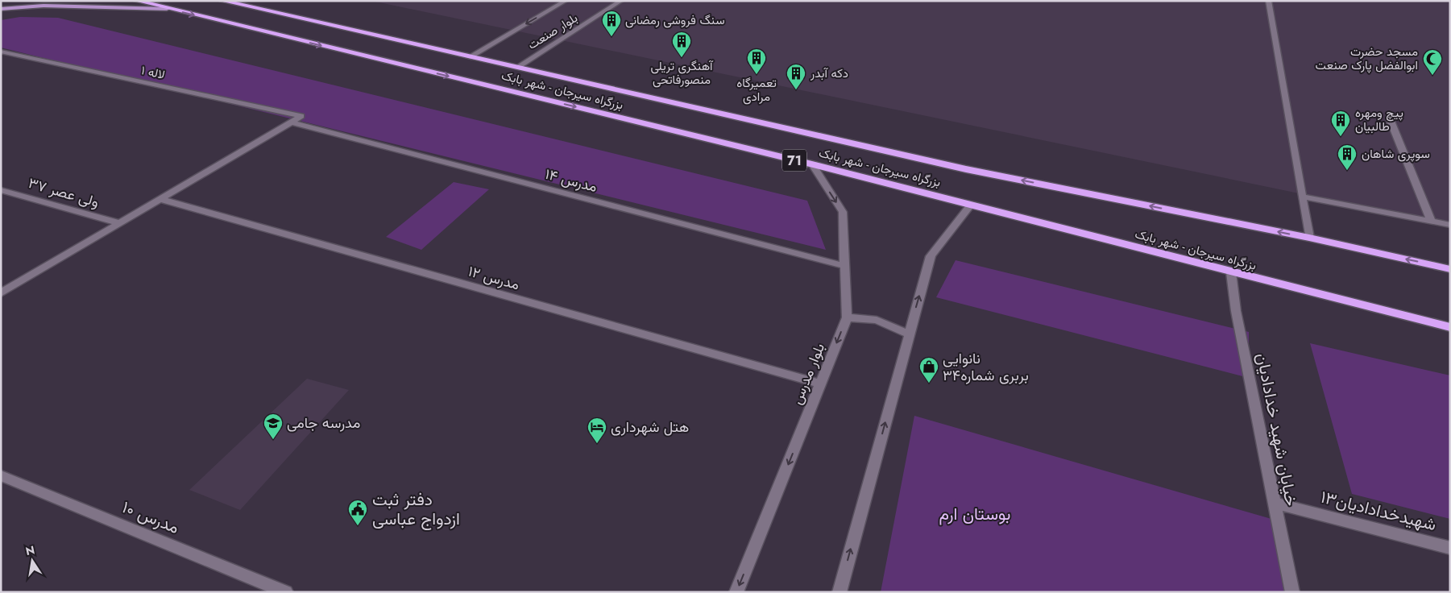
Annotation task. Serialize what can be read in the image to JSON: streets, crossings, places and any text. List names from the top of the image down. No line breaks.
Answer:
{"streets":{"highway":["بزرگراه سیرجان - شهر بابک","71"],"street":["بلوار صنعت","لاله ۱","مدرس ۱۴","ولی عصر ۳۷","مدرس ۱۲","بلوار مدرس","خیابان شهید خدادادیان","شهیدخدادادیان۱۳","مدرس ۱۰"]},"crossings":[["بلوار صنعت","بزرگراه سیرجان - شهر بابک"],["لاله ۱","مدرس ۱۴"],["بزرگراه سیرجان - شهر بابک","بلوار مدرس"],["بزرگراه سیرجان - شهر بابک","خیابان شهید خدادادیان"],["مدرس ۱۴","بلوار مدرس"],["مدرس ۱۲","بلوار مدرس"],["خیابان شهید خدادادیان","شهیدخدادادیان۱۳"]],"parks":["بوستان ارم"],"places":{"building":["سنگ فروشی رمضانی","آهنگری تریلی منصورفاتحی","تعمیرگاه مرادی","دکه آبدر","پیچ ومهره طالبیان","سوپری شاهان"],"mosque":["مسجد حضرت ابوالفضل پارک صنعت"],"shop":["نانوایی بربری شماره۳۴"],"school or university":["مدرسه جامی"],"hotel":["هتل شهرداری"],"public building":["دفتر ثبت ازدواج عباسی"]},"north":"top"}
